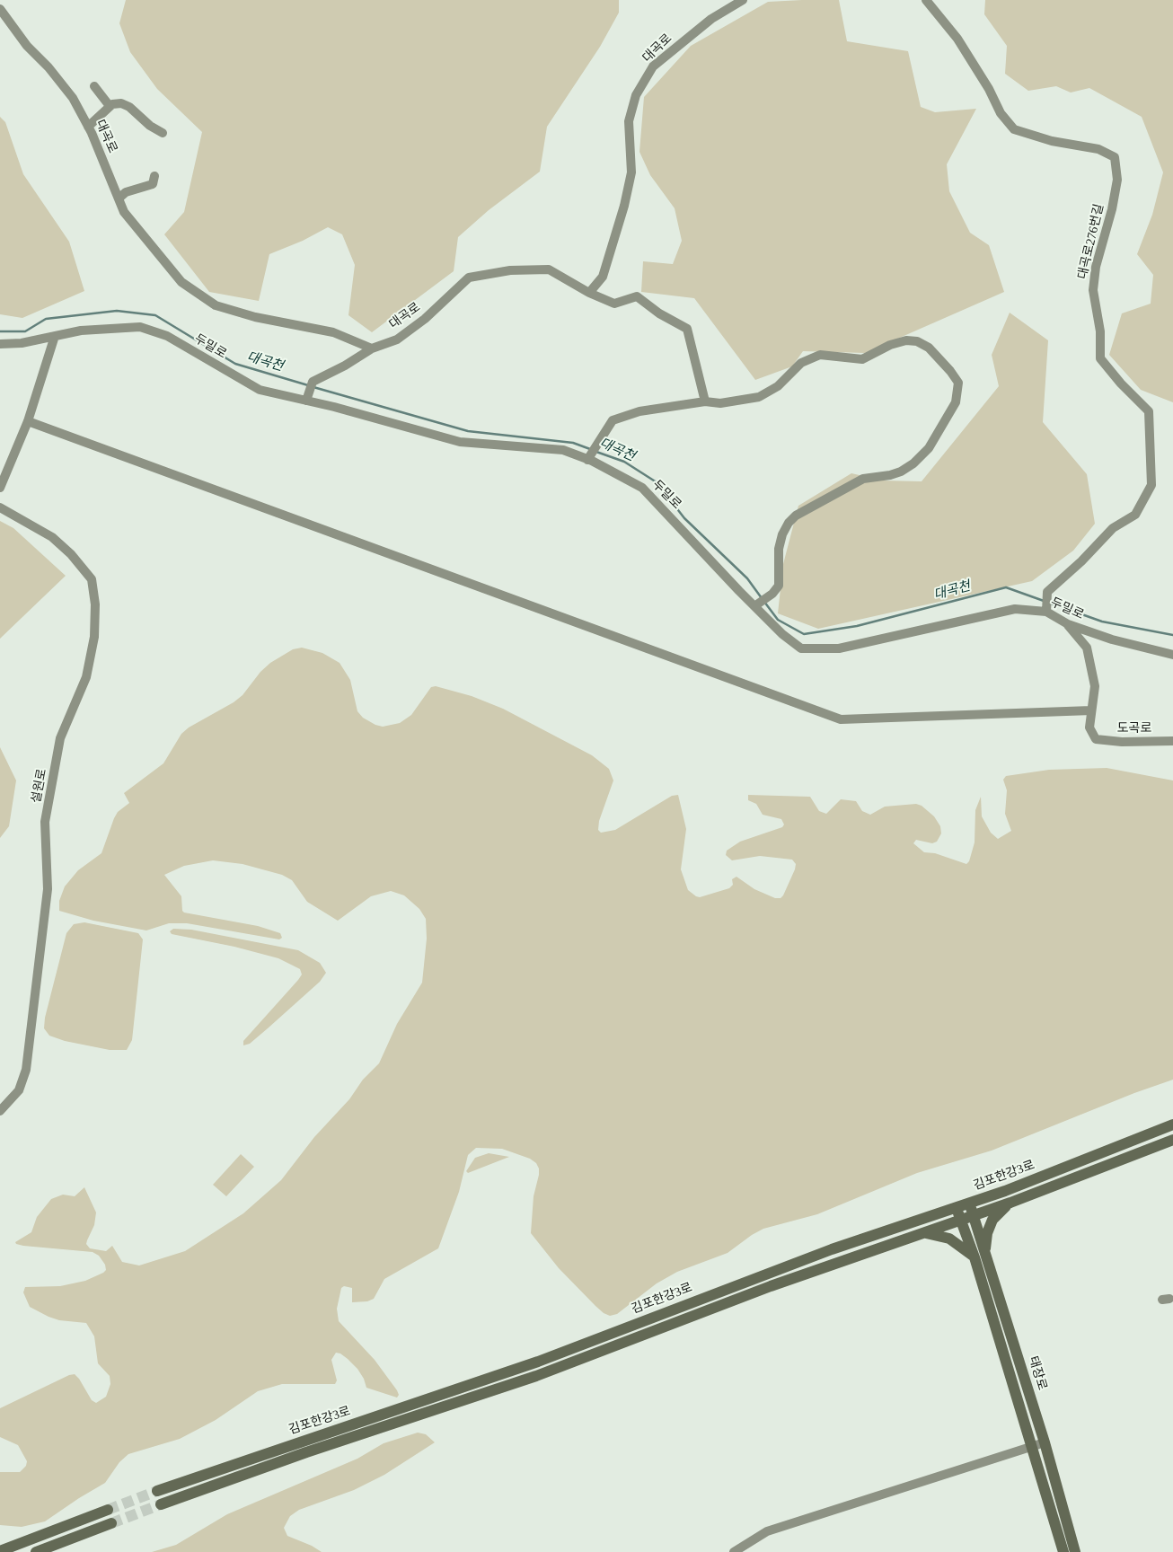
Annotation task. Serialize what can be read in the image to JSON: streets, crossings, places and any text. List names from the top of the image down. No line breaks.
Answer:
{"streets":{"street":["대곡로","대곡로276번길","두밀로","도곡로","설원로","김포한강3로","태장로"]},"crossings":[["대곡로276번길","두밀로"],["김포한강3로","태장로"]],"water":["대곡천"]}
